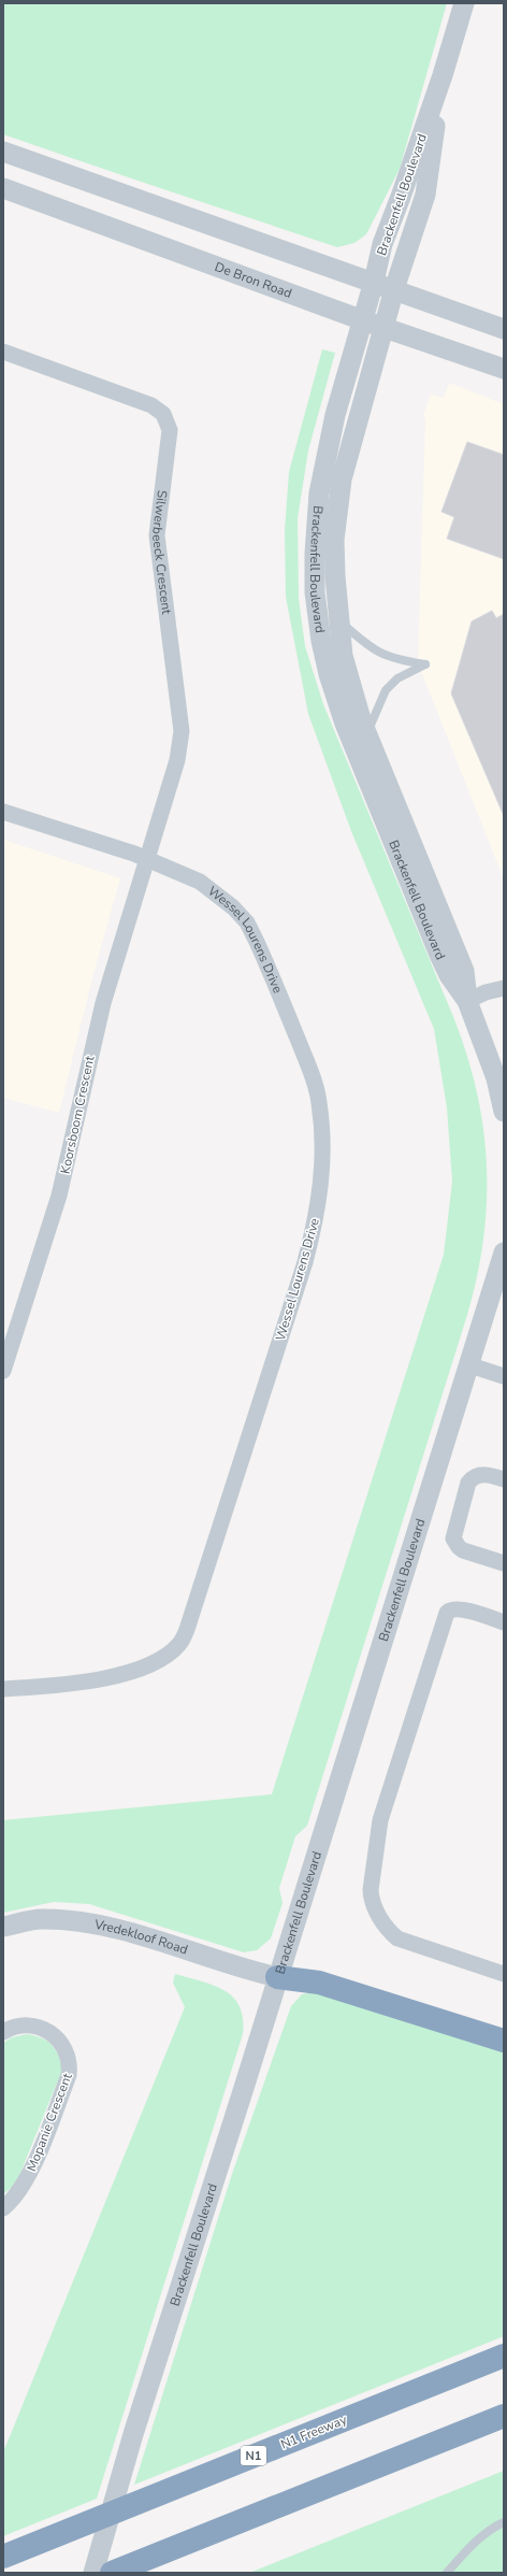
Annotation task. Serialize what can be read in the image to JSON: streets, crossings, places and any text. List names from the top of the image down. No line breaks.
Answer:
{"streets":{"highway":["N1 Freeway","N1"],"street":["Brackenfell Boulevard","De Bron Road","Silwerbeeck Crescent","Wessel Lourens Drive","Koorsboom Crescent","Vredekloof Road","Mopanie Crescent"]},"crossings":[["Brackenfell Boulevard","De Bron Road"],["Brackenfell Boulevard","Vredekloof Road"],["Silwerbeeck Crescent","Wessel Lourens Drive"],["Silwerbeeck Crescent","Koorsboom Crescent"],["Wessel Lourens Drive","Koorsboom Crescent"]]}
